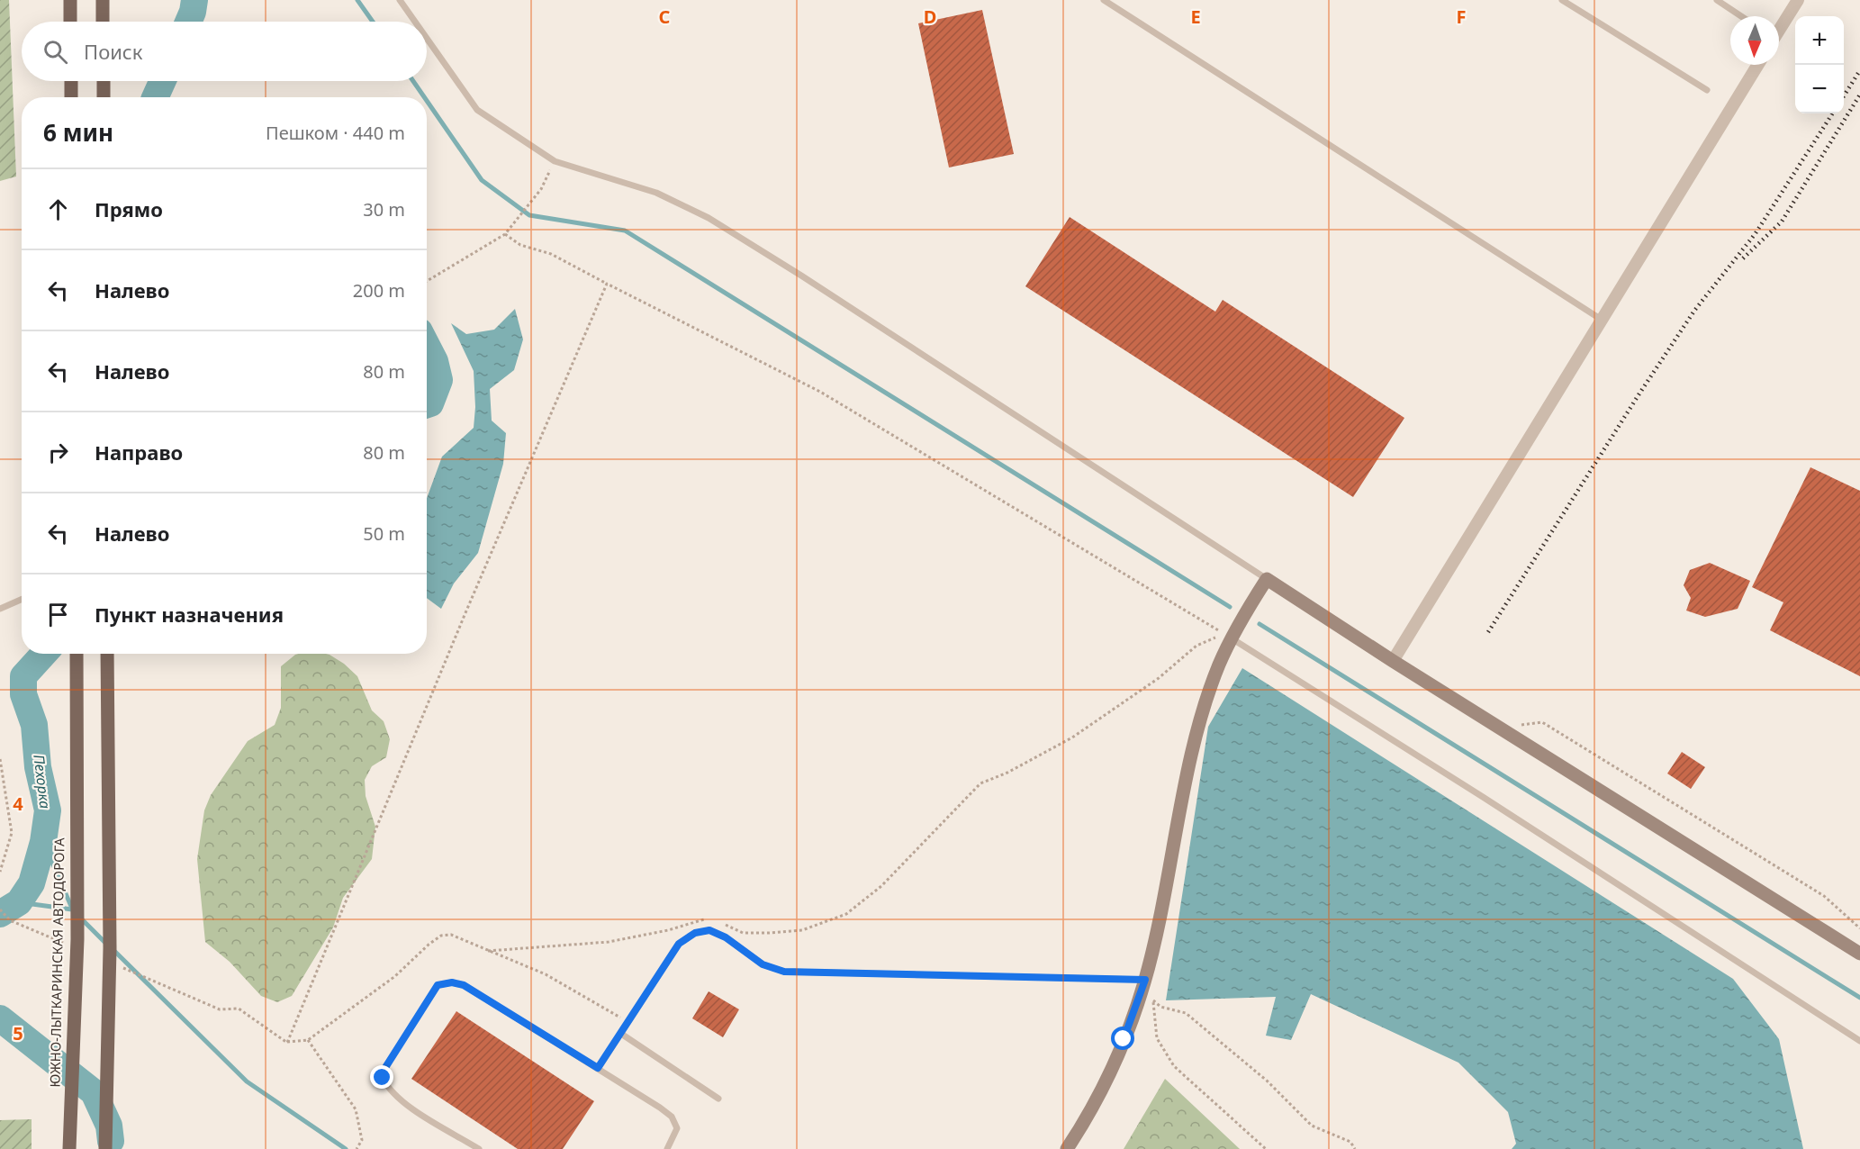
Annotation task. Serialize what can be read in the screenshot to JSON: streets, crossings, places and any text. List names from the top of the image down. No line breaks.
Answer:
{"streets":{"main road":["ЮЖНО-ЛЫТКАРИНСКАЯ АВТОДОРОГА"]},"water":["Пехорка"],"north":"bottom","page":{"map_buttons":["+","−"],"search":"Поиск","heading":["6 мин","Пешком · 440 m"],"list":[["Прямо","30 m"],["Налево","200 m"],["Налево","80 m"],["Направо","80 m"],["Налево","50 m"],"Пункт назначения"]},"grid":{"columns":["C","D","E","F"],"rows":["4","5"]}}
